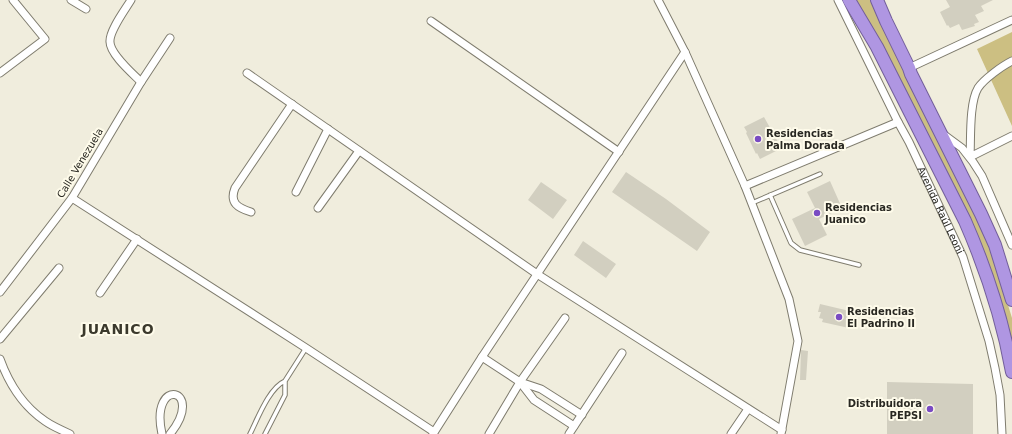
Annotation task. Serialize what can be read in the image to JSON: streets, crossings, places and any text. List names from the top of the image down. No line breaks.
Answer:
{"streets":{"highway":["Avenida Raúl Leoni"],"street":["Calle Venezuela"]},"districts":["JUANICO"],"places":["Residencias Palma Dorada","Residencias Juanico","Residencias El Padrino II","Distribuidora PEPSI"]}
